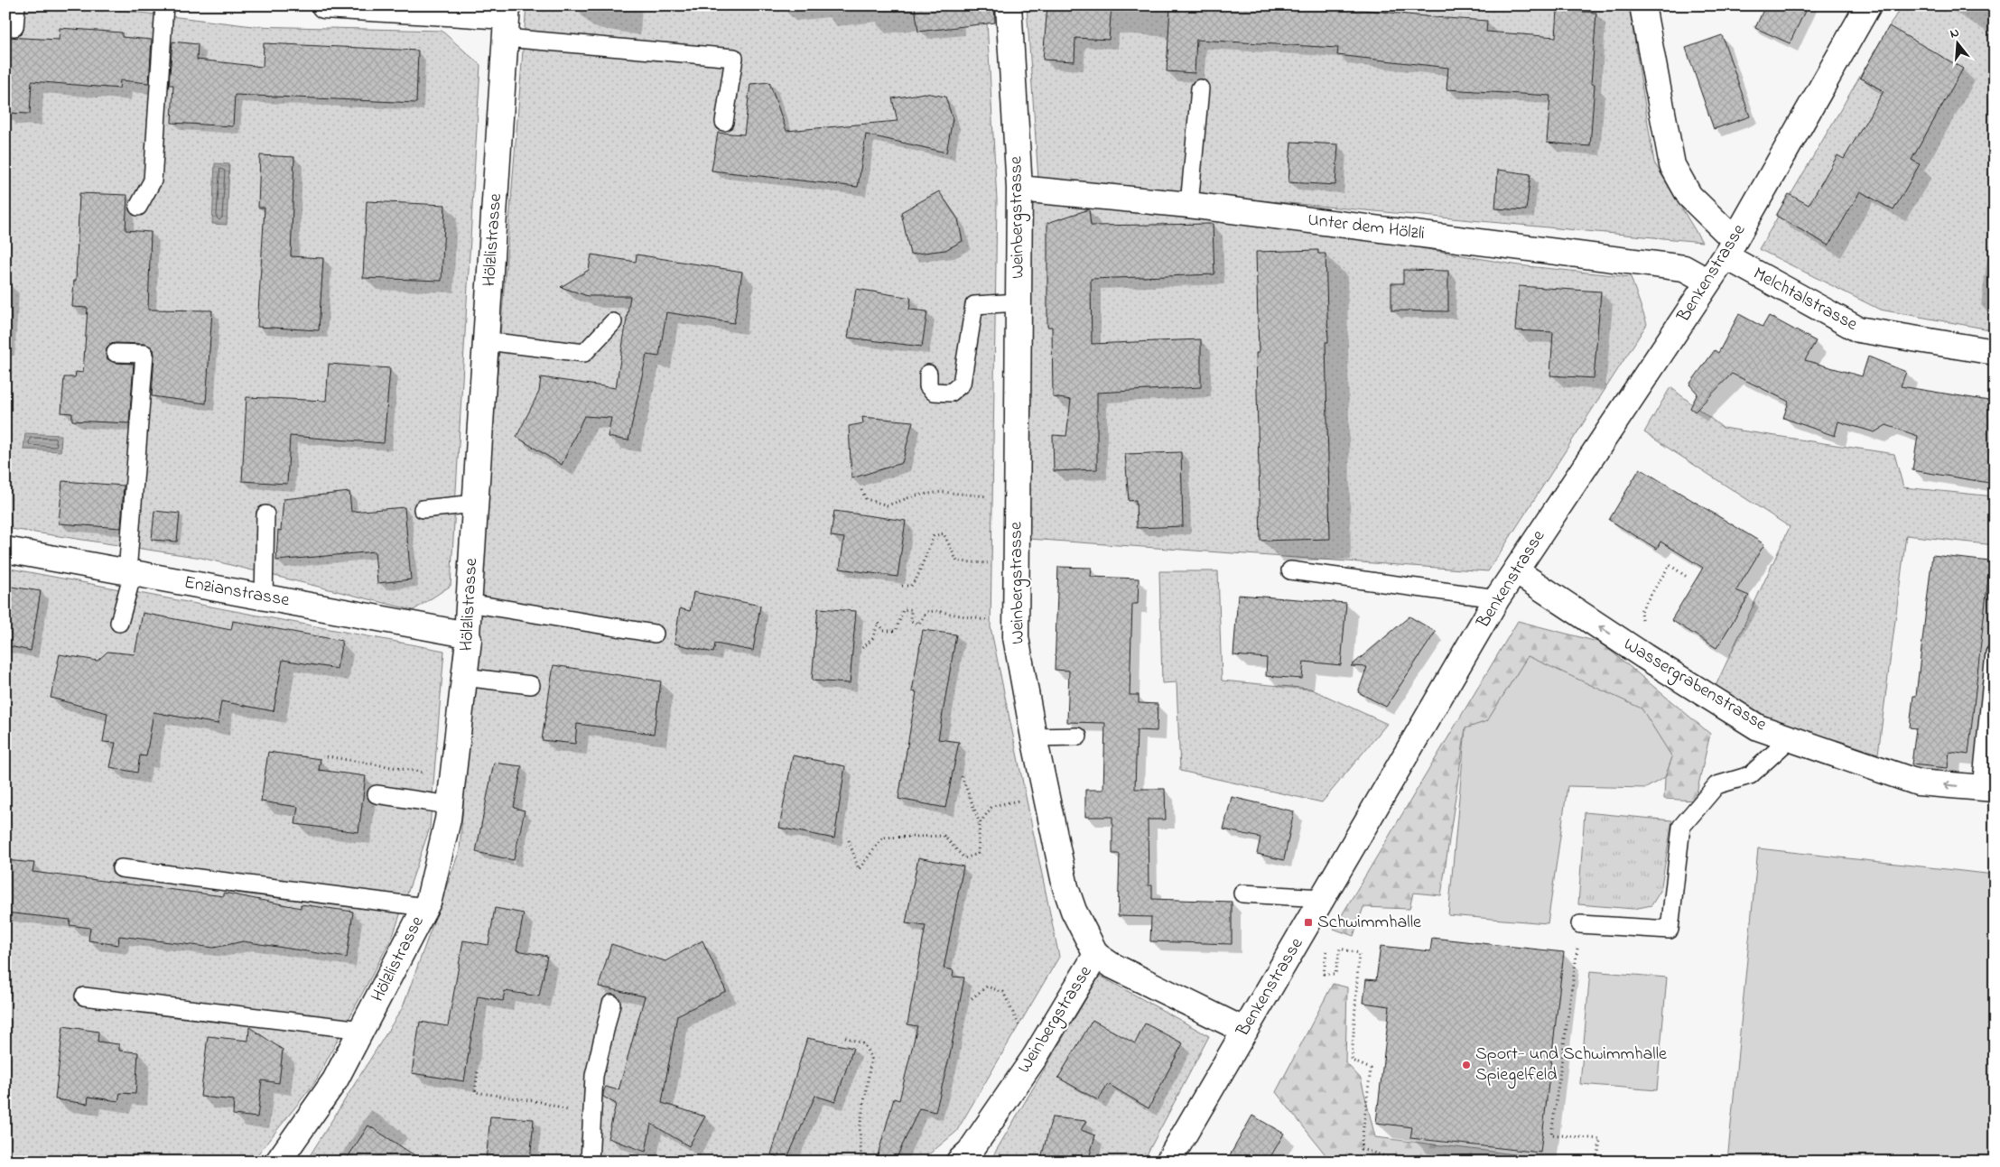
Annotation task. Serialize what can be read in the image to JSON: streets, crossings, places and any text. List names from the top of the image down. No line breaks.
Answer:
{"streets":{"street":["Weinbergstrasse","Unter dem Hölzli","Hölzlistrasse","Benkenstrasse","Melchtalstrasse","Enzianstrasse","Wassergrabenstrasse"]},"crossings":[["Weinbergstrasse","Unter dem Hölzli"],["Unter dem Hölzli","Benkenstrasse"],["Hölzlistrasse","Enzianstrasse"],["Benkenstrasse","Melchtalstrasse"],["Benkenstrasse","Wassergrabenstrasse"]],"one_way":["Wassergrabenstrasse"],"places":{"transit":["Schwimmhalle"],"other":["Sport- und Schwimmhalle Spiegelfeld"]},"north":"top"}
